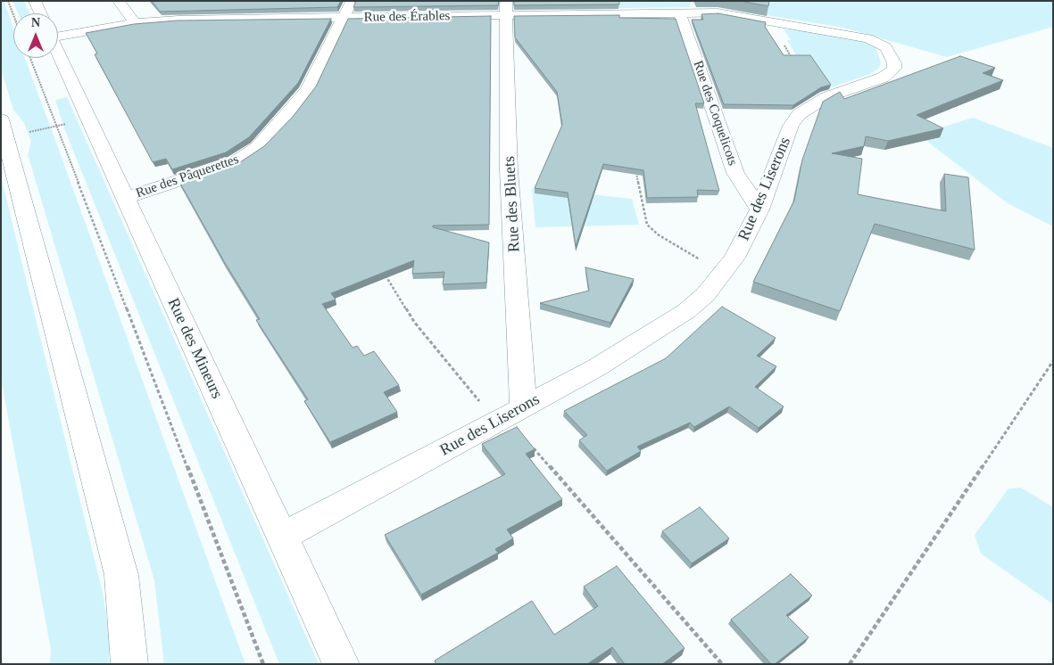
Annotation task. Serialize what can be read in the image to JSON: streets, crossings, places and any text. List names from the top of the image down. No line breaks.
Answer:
{"streets":{"main road":["Rue des Érables","Rue des Coquelicots","Rue des Pâquerettes","Rue des Liserons","Rue des Bluets","Rue des Mineurs"]},"crossings":[["Rue des Érables","Rue des Coquelicots"],["Rue des Érables","Rue des Pâquerettes"],["Rue des Érables","Rue des Liserons"],["Rue des Érables","Rue des Bluets"],["Rue des Coquelicots","Rue des Liserons"],["Rue des Pâquerettes","Rue des Mineurs"],["Rue des Liserons","Rue des Bluets"],["Rue des Liserons","Rue des Mineurs"]],"north":"top"}
